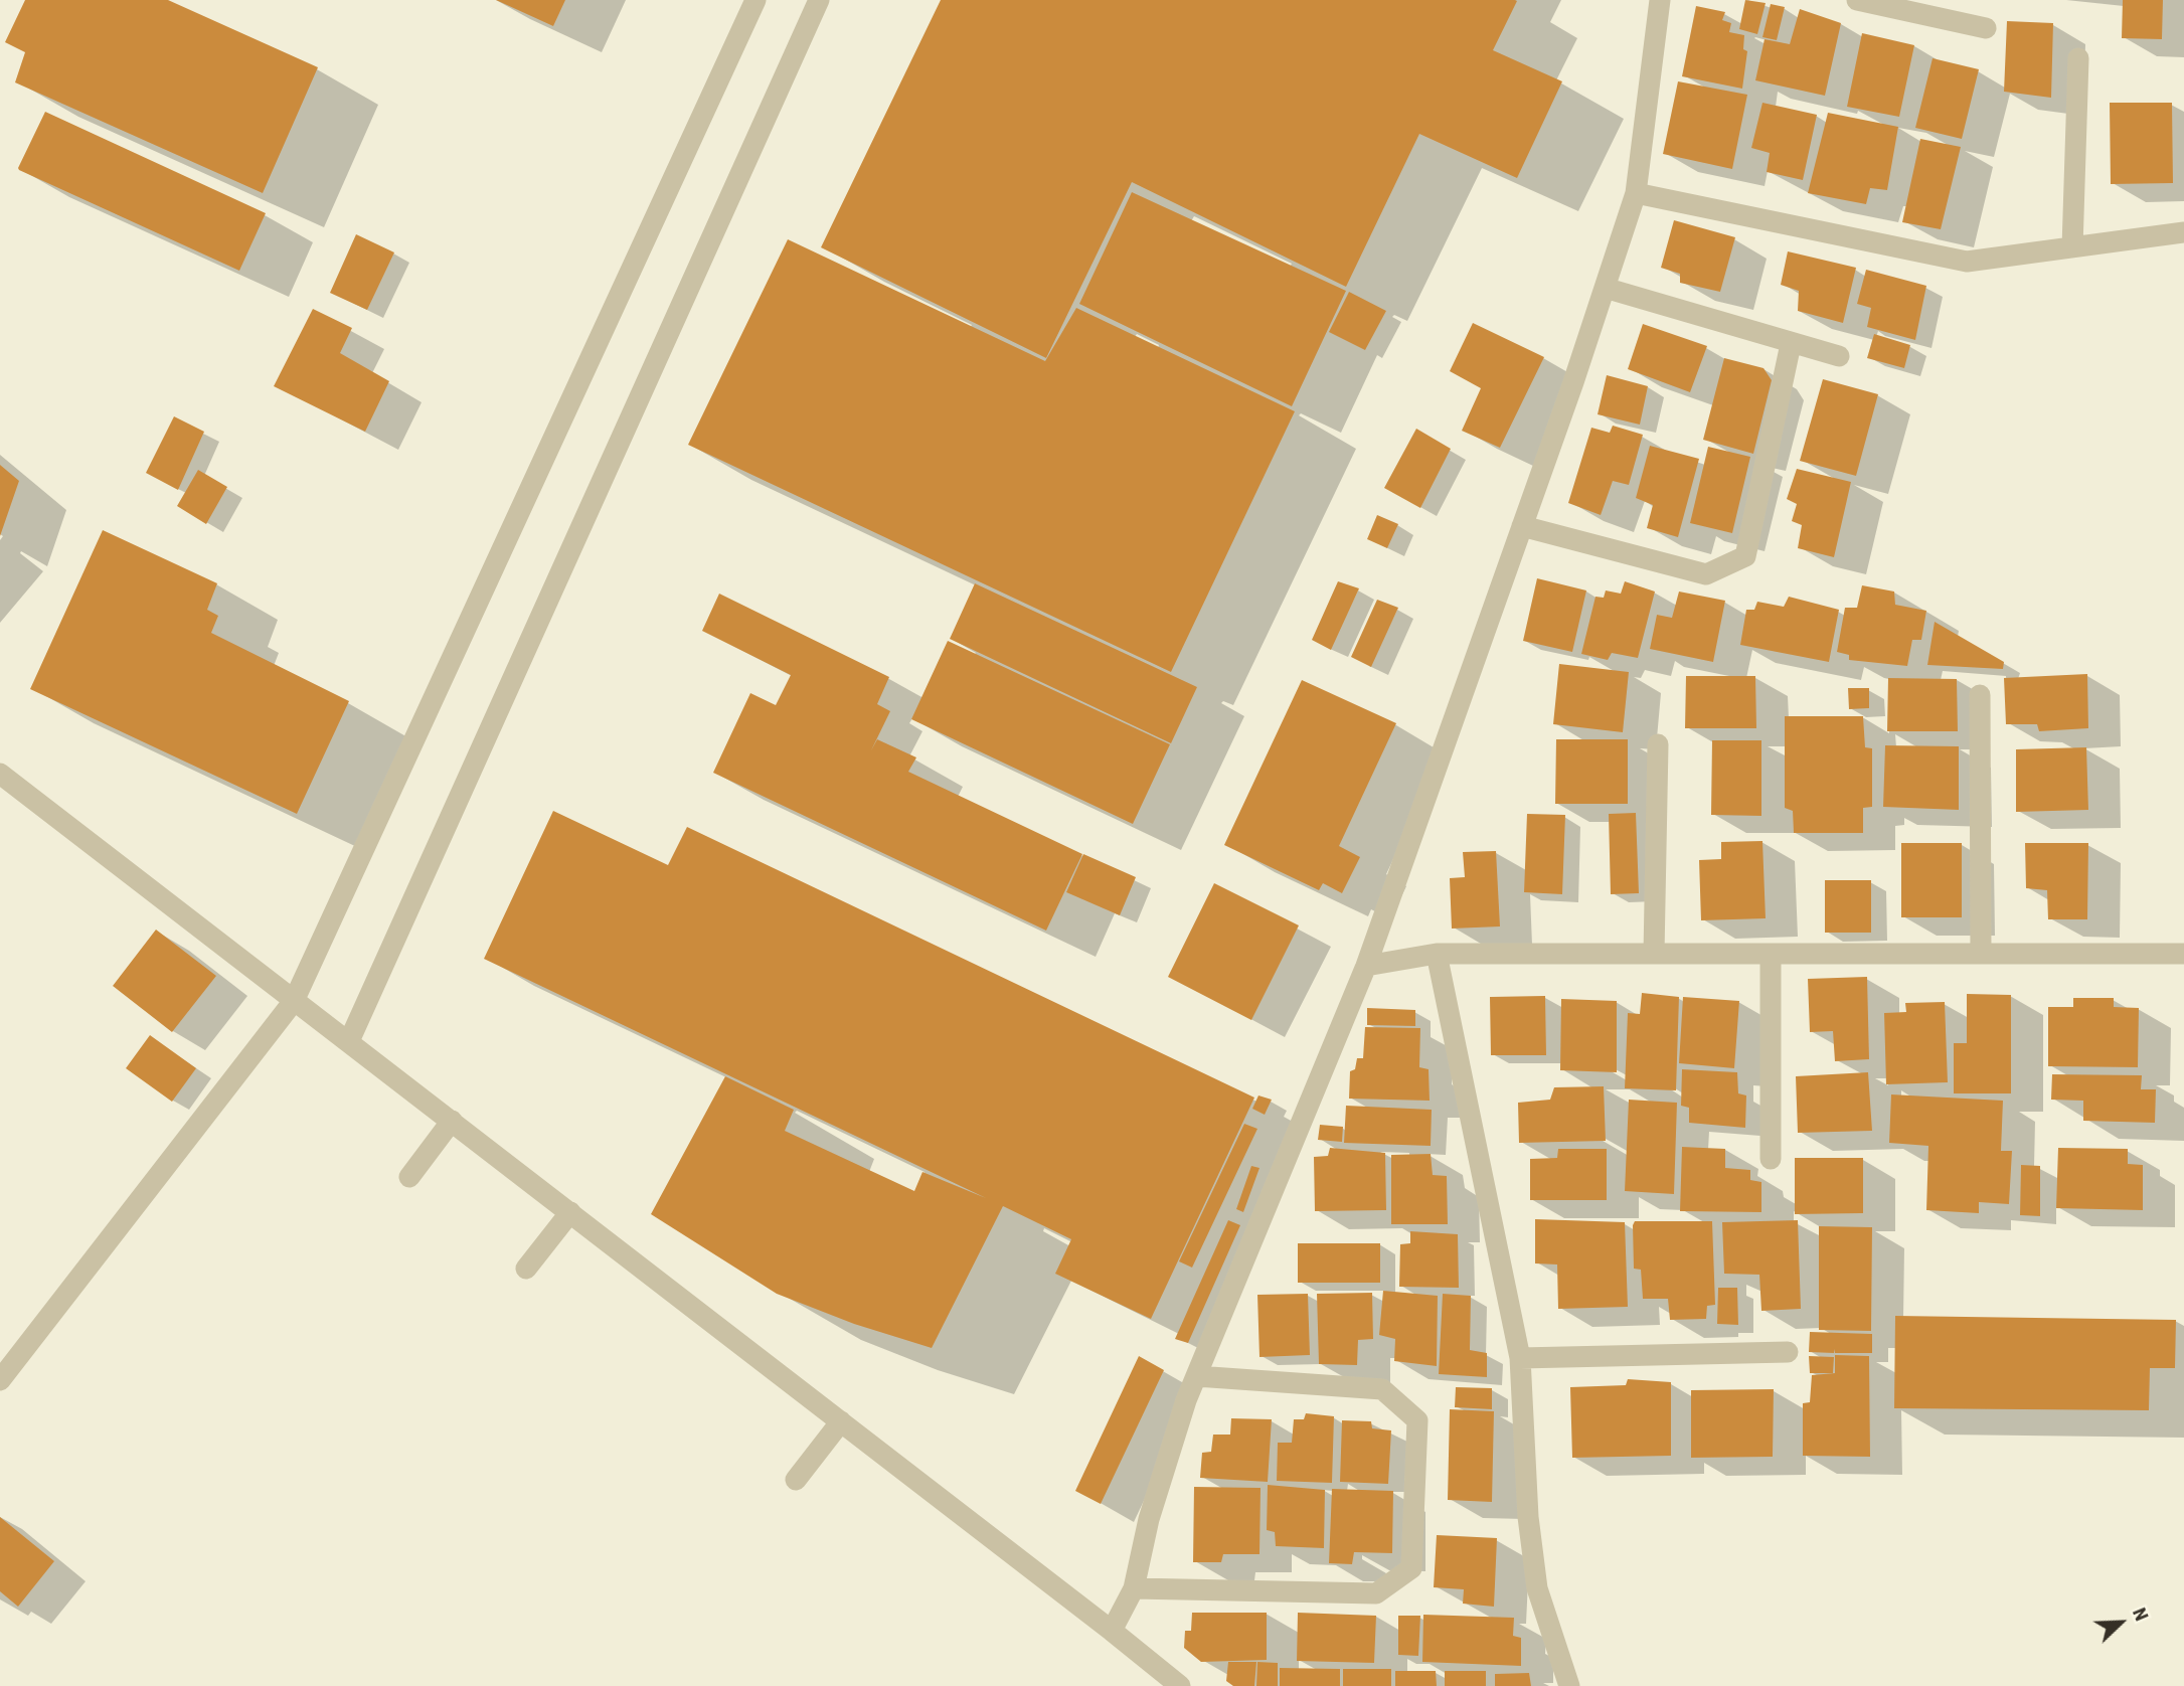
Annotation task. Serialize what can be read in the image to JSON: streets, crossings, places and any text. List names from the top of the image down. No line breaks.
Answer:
{"north":"top right"}
